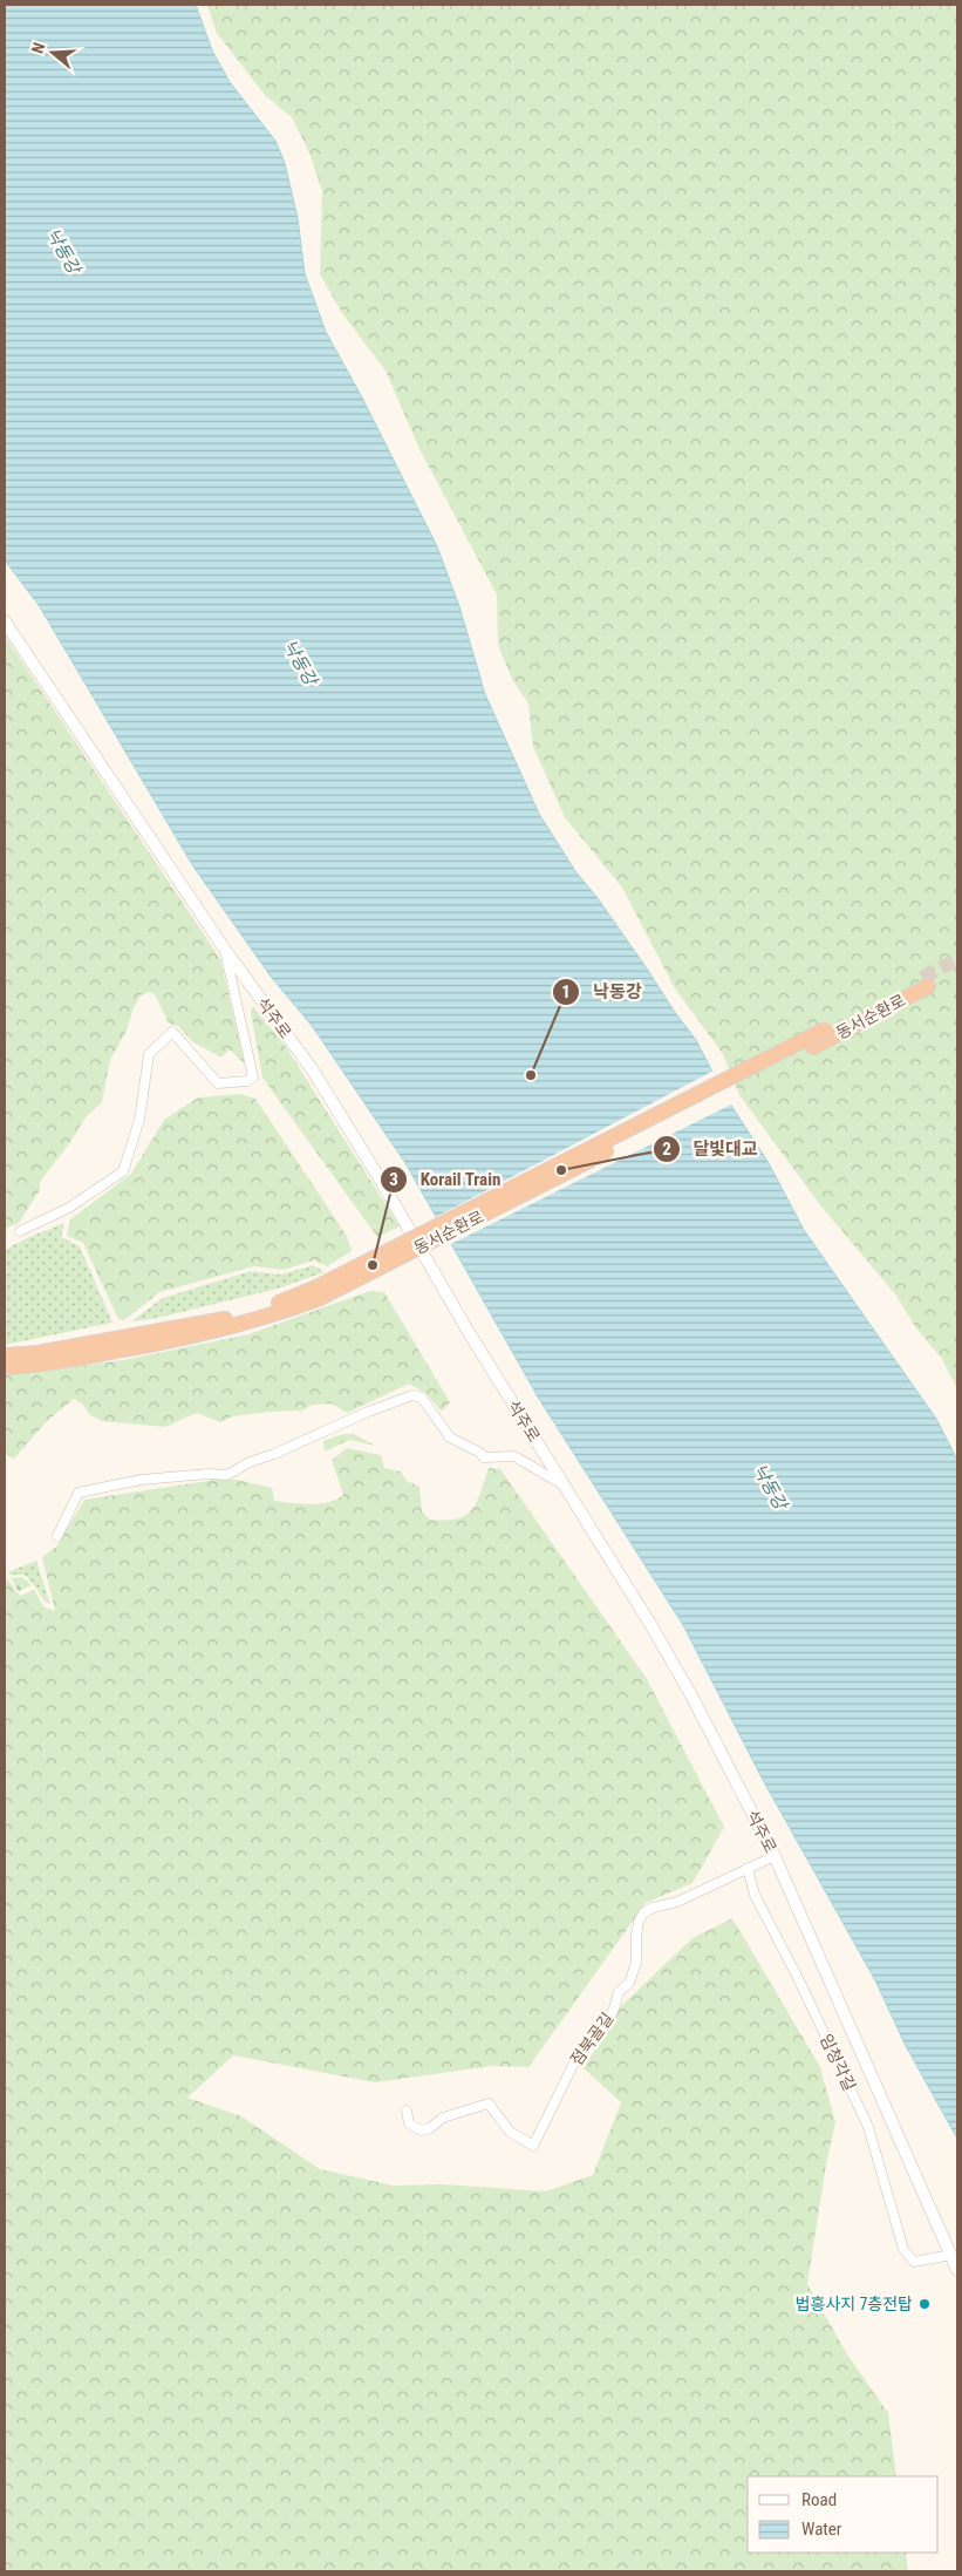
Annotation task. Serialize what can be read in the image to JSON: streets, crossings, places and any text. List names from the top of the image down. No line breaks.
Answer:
{"streets":{"highway":["동서순환로"],"street":["석주로","점북골길","임청각길"]},"crossings":[["석주로","점북골길"],["석주로","임청각길"],["점북골길","임청각길"]],"water":["낙동강"],"places":["낙동강","달빛대교","Korail Train","법흥사지 7층전탑"],"legend":["Road","Water"],"north":"left"}
